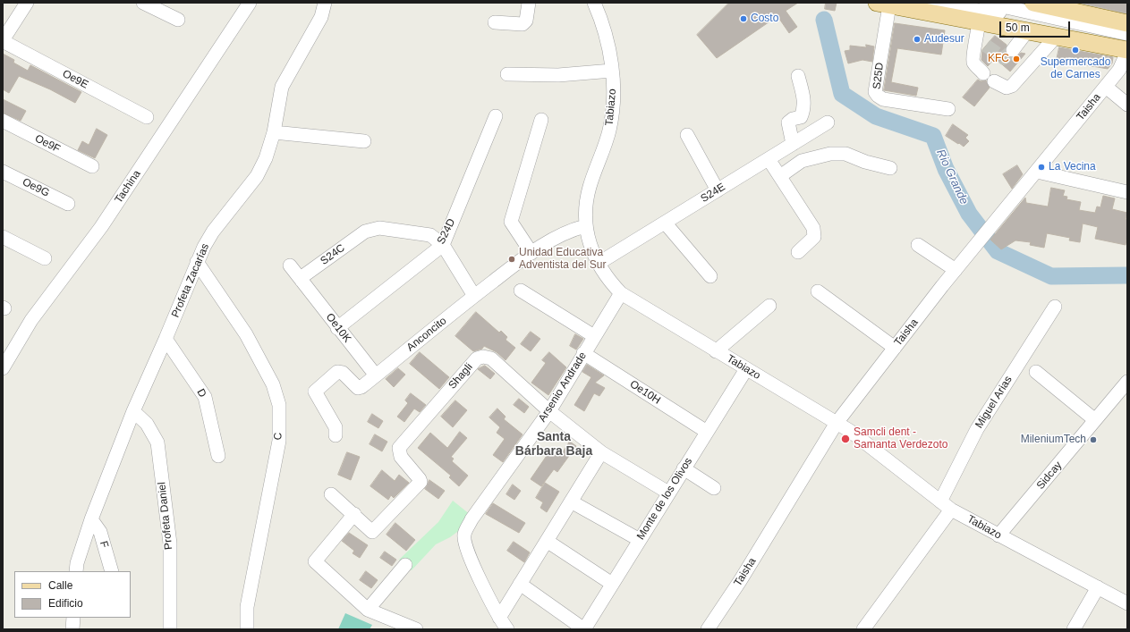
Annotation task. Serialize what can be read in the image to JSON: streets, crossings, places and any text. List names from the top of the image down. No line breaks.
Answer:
{"streets":{"street":["S25D","Oe9E","Tabiazo","Taisha","Oe9F","Tachina","Oe9G","S24E","S24D","S24C","Profeta Zacarías","Oe10K","Anconcito","Shagli","Arsenio Andrade","Oe10H","D","Miguel Arias","C","Sidcay","Monte de los Olivos","Profeta Daniel","F"]},"crossings":[["Tabiazo","Taisha"],["Tabiazo","S24E"],["Tabiazo","Anconcito"],["Tabiazo","Arsenio Andrade"],["Tabiazo","Miguel Arias"],["Tabiazo","Sidcay"],["Tabiazo","Monte de los Olivos"],["S24D","S24C"],["S24D","Oe10K"],["S24C","Oe10K"],["Profeta Zacarías","D"],["Profeta Zacarías","C"],["Profeta Zacarías","Profeta Daniel"],["Profeta Zacarías","F"],["Oe10K","Anconcito"],["Shagli","Arsenio Andrade"],["Shagli","Monte de los Olivos"],["Arsenio Andrade","Oe10H"],["Oe10H","Monte de los Olivos"]],"districts":["Santa Bárbara Baja"],"water":["Rio Grande"],"places":["Costo","Audesur","Supermercado de Carnes","KFC","La Vecina","Unidad Educativa Adventista del Sur","Samcli dent - Samanta Verdezoto","MileniumTech"],"legend":["Calle","Edificio"],"scale_bar":"50 m"}
